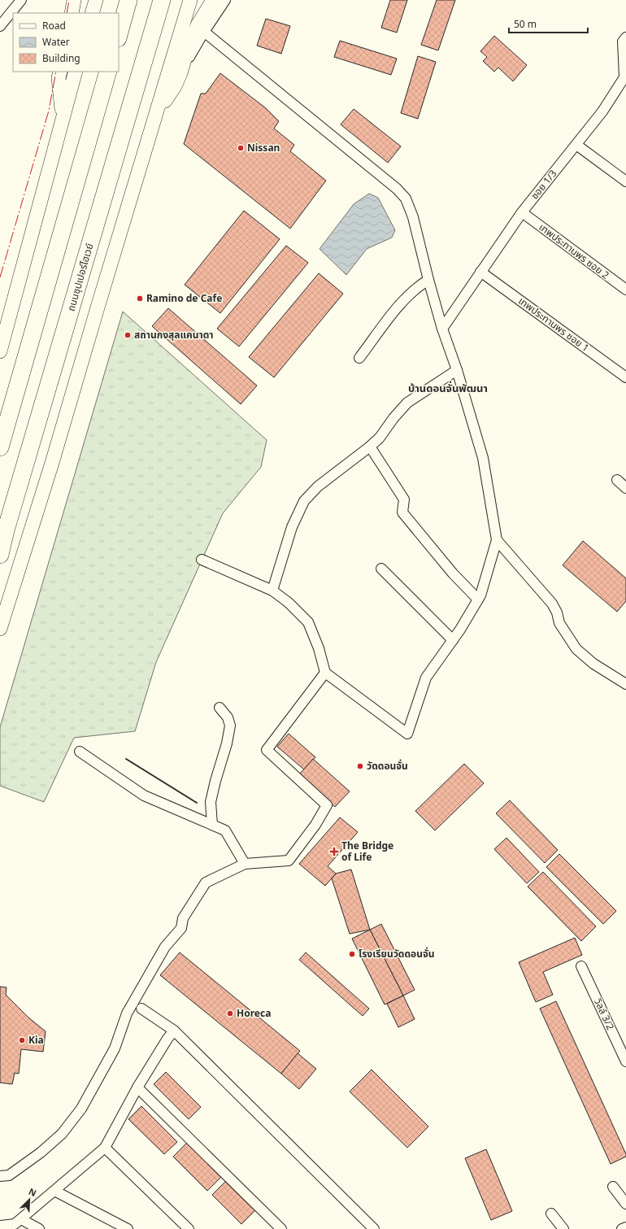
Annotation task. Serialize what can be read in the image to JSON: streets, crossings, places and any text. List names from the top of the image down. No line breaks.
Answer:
{"streets":{"highway":["ถนนซุปเปอร์ไฮเวย์"],"street":["ซอย 1/3","เทพประทานพร ซอย 2","เทพประทานพร ซอย 1","วิลล์ 3/2"]},"crossings":[["ซอย 1/3","เทพประทานพร ซอย 2"],["ซอย 1/3","เทพประทานพร ซอย 1"]],"districts":["บ้านดอนจั่นพัฒนา"],"places":{"other":["Nissan","Ramino de Cafe","สถานกงสุลแคนาดา","วัดดอนจั่น","โรงเรียนวัดดอนจั่น","Horeca","Kia"],"health":["The Bridge of Life"]},"legend":["Road","Water","Building"],"scale_bar":"50 m","north":"top right"}
